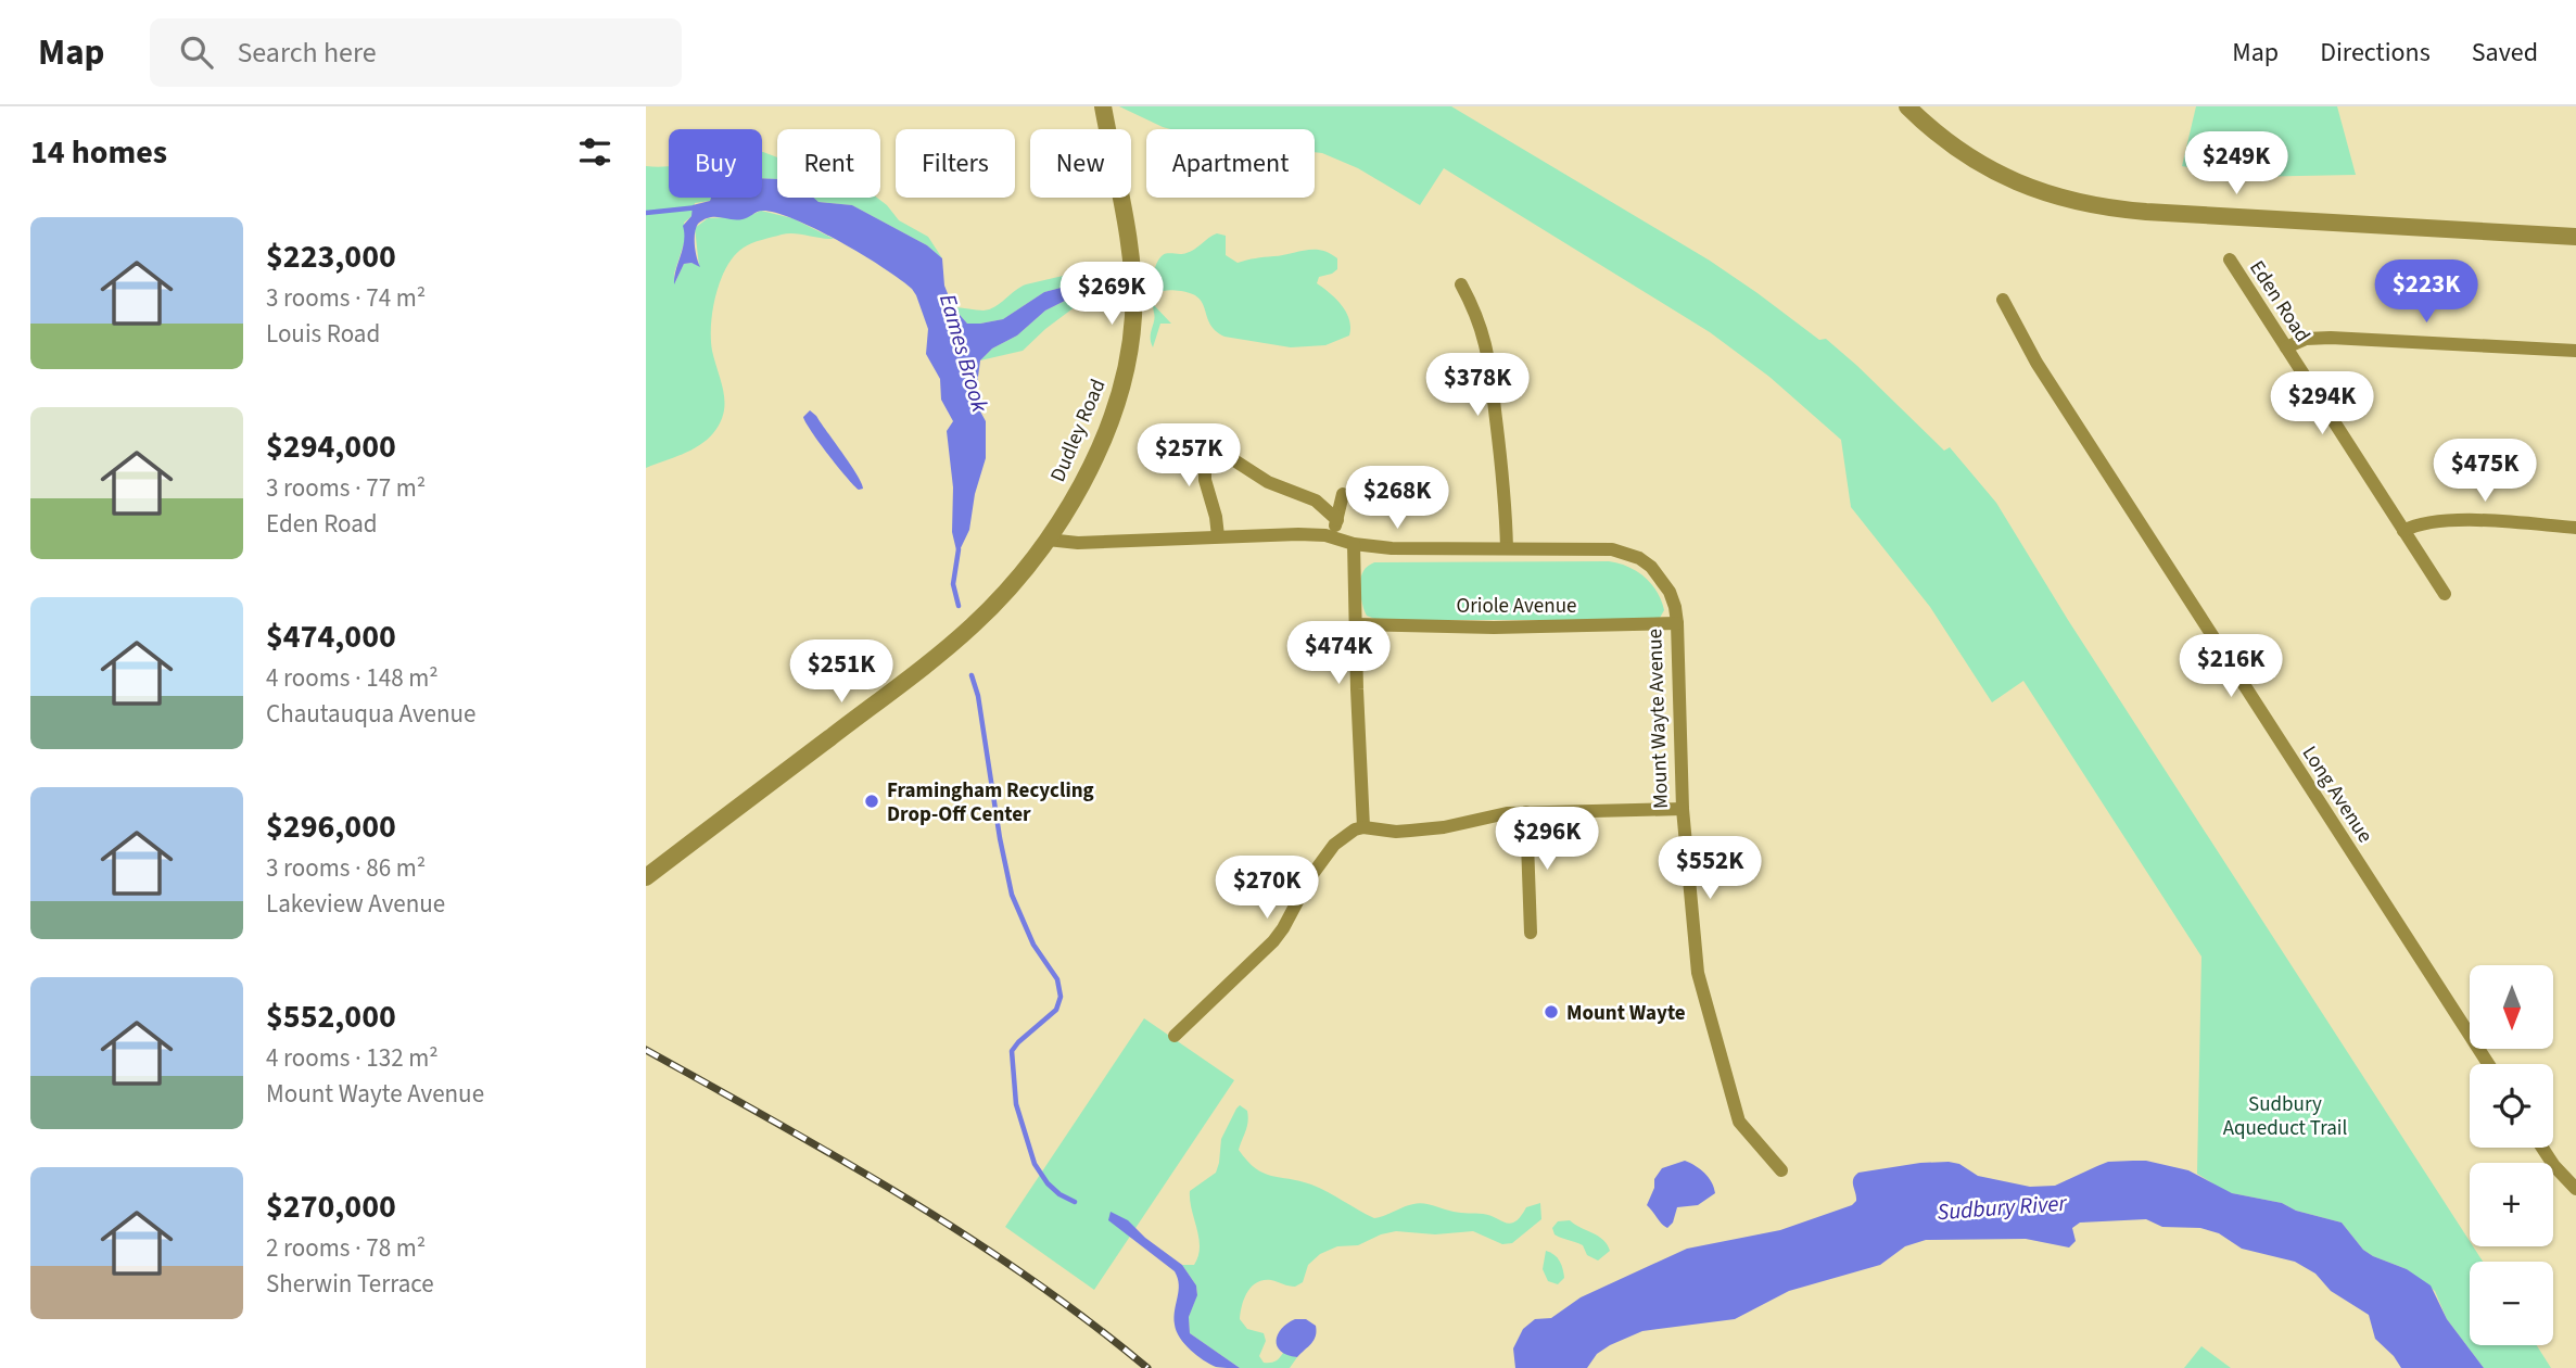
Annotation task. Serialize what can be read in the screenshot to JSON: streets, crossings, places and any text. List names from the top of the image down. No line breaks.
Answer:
{"streets":{"street":["Eden Road","Dudley Road","Oriole Avenue","Mount Wayte Avenue","Long Avenue"]},"crossings":[["Dudley Road","Mount Wayte Avenue"],["Oriole Avenue","Mount Wayte Avenue"]],"water":["Eames Brook","Sudbury River"],"parks":["Sudbury Aqueduct Trail"],"places":["Framingham Recycling Drop-Off Center","Mount Wayte"],"north":"bottom","page":{"header":"Map","search":"Search here","nav":["Map","Directions","Saved"],"heading":"14 homes","chip":["Buy","Rent","Filters","New","Apartment"],"price":["$249K","$223K","$269K","$378K","$294K","$257K","$475K","$268K","$474K","$216K","$251K","$296K","$552K","$270K"],"list":[{"name":"$223,000","note":"3 rooms · 74 m² · Louis Road"},{"name":"$294,000","note":"3 rooms · 77 m² · Eden Road"},{"name":"$474,000","note":"4 rooms · 148 m² · Chautauqua Avenue"},{"name":"$296,000","note":"3 rooms · 86 m² · Lakeview Avenue"},{"name":"$552,000","note":"4 rooms · 132 m² · Mount Wayte Avenue"},{"name":"$270,000","note":"2 rooms · 78 m² · Sherwin Terrace"}],"map_buttons":["+","−"]}}
